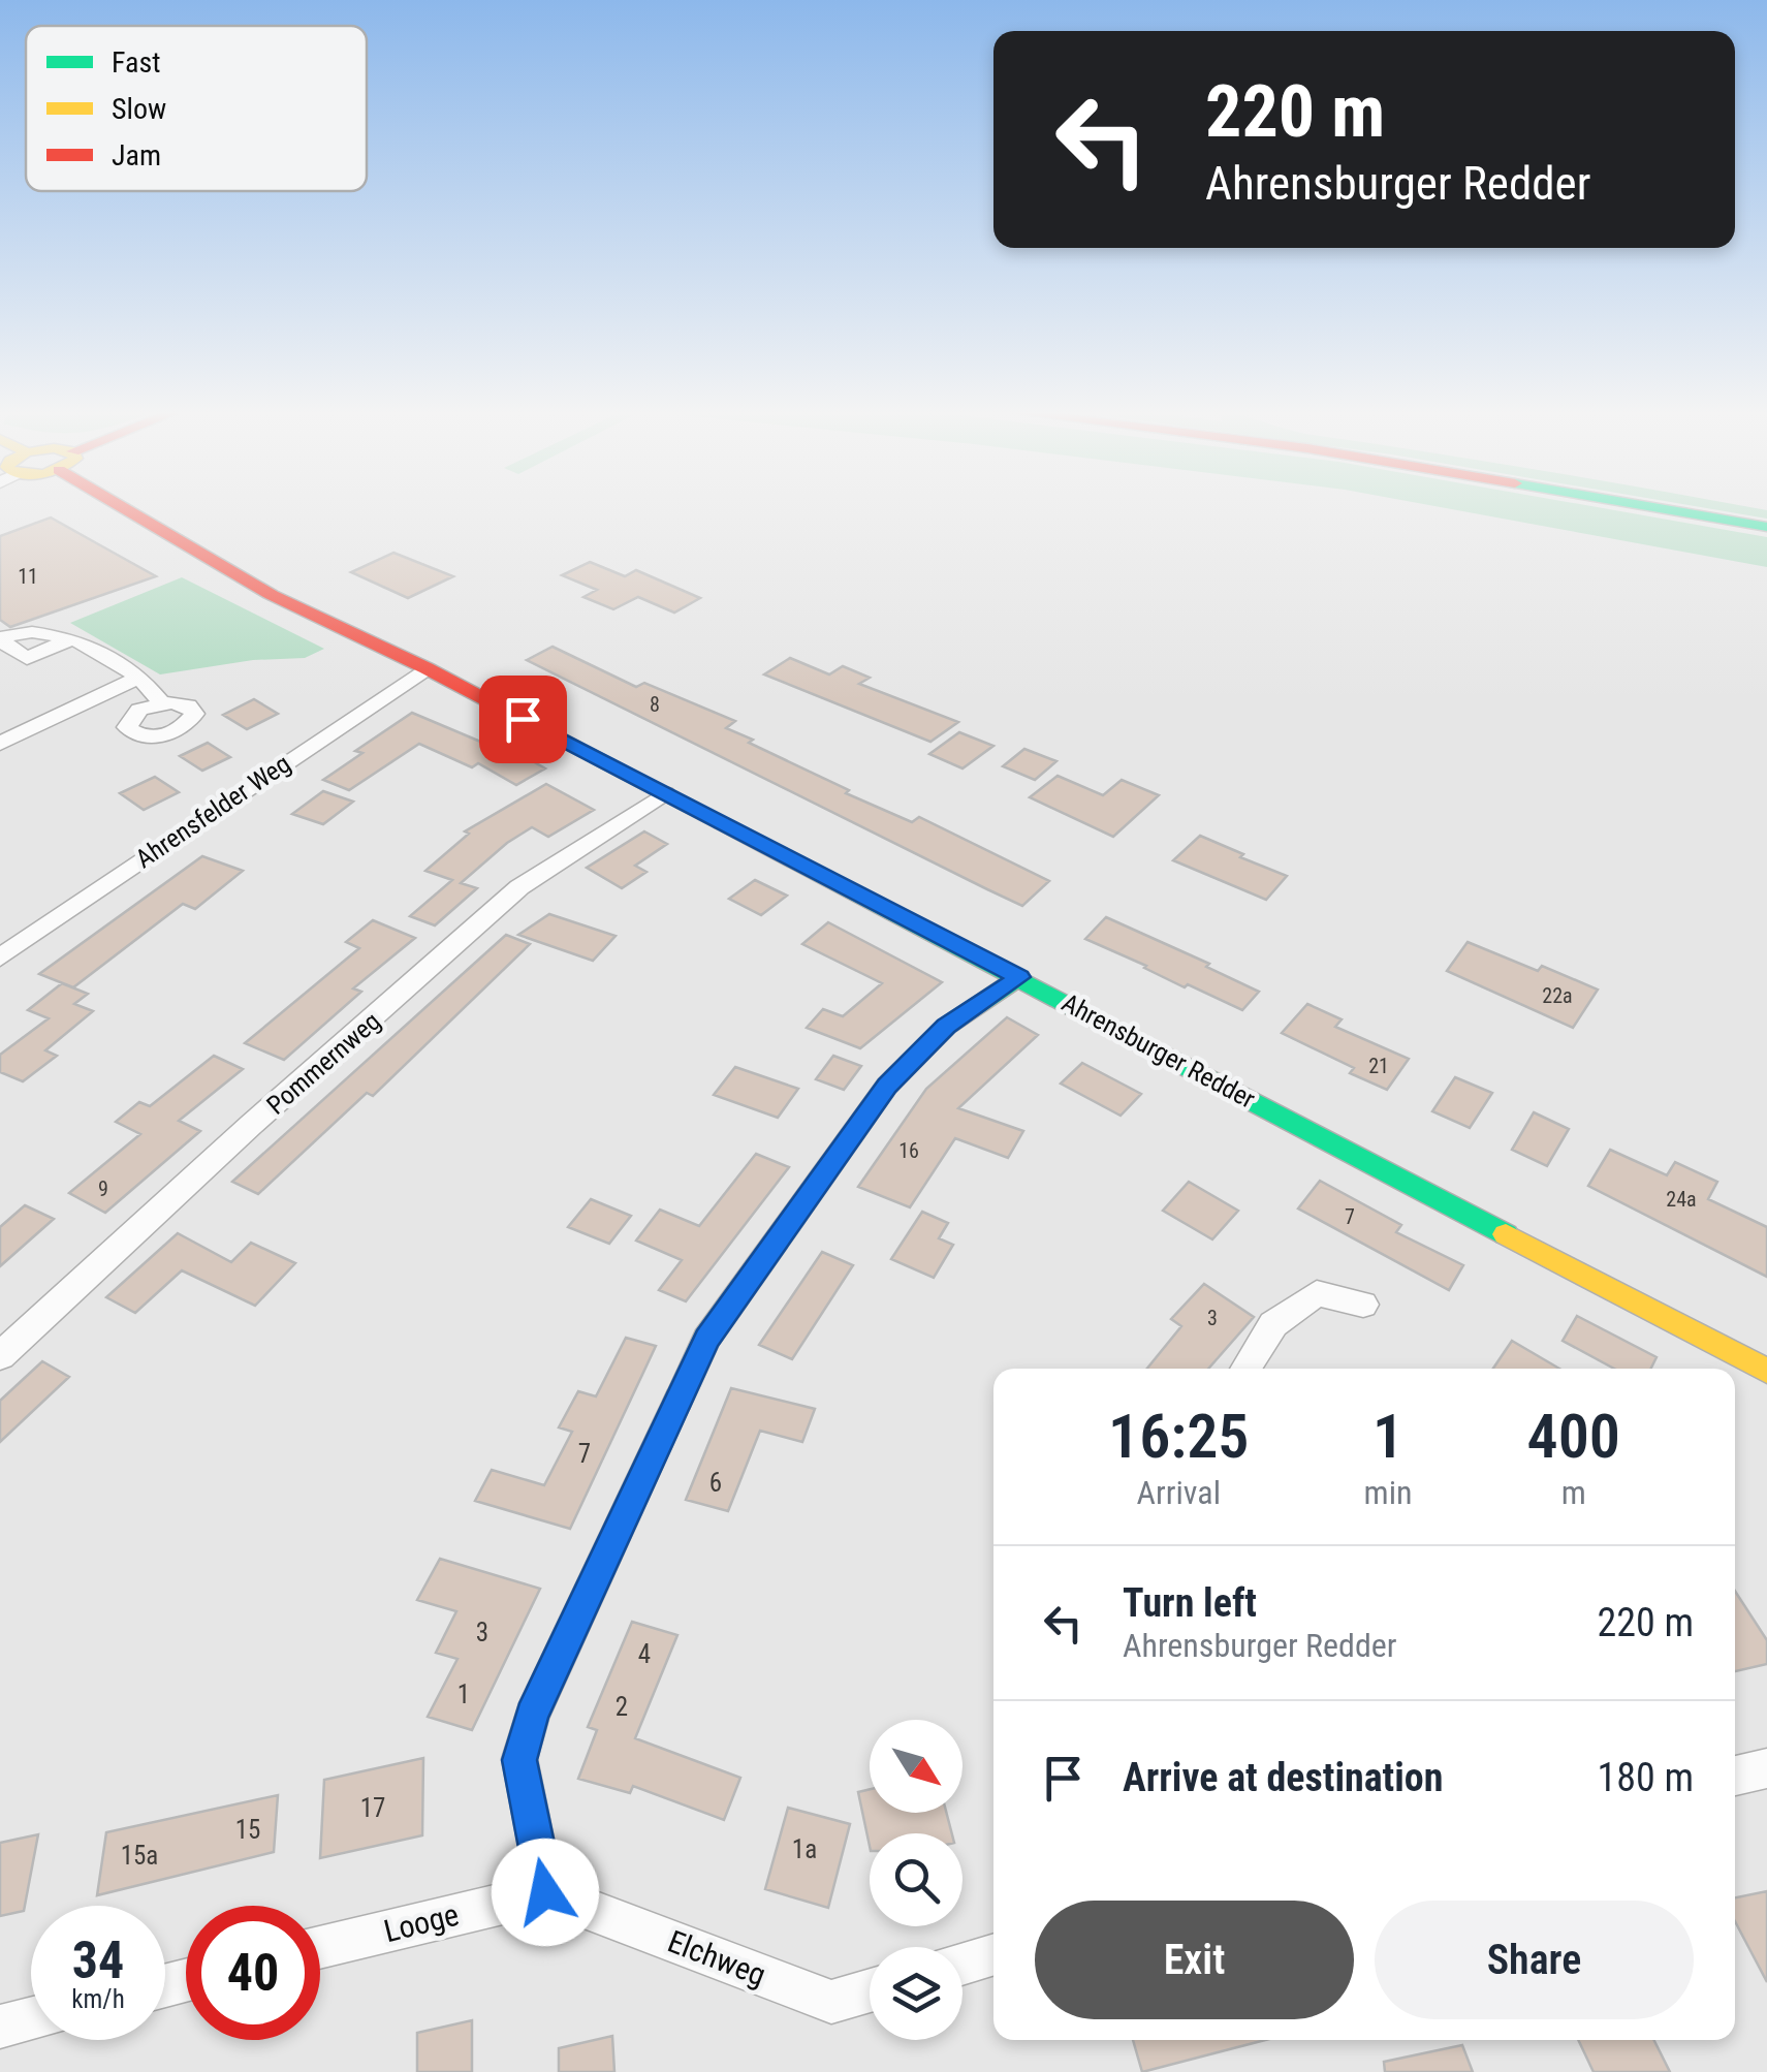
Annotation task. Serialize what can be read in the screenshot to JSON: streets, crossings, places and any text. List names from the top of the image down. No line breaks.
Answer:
{"streets":{"street":["Ahrensfelder Weg","Ahrensburger Redder","Pommernweg","Looge","Elchweg"]},"crossings":[["Ahrensfelder Weg","Ahrensburger Redder"],["Ahrensburger Redder","Pommernweg"],["Looge","Elchweg"]],"house_numbers":["11","8","22a","21","16","9","24a","7","3","7","6","3","4","1","2","17","15","1a","15a"],"legend":["Fast","Slow","Jam"],"north":"bottom right","page":{"turn":["220 m","Ahrensburger Redder"],"eta":["16:25","Arrival","1","min","400","m"],"list":[{"name":"Turn left","note":"Ahrensburger Redder","value":"220 m"},{"name":"Arrive at destination","value":"180 m"}],"buttons":["Exit","Share"],"speed":"34 km/h","limit":"40"}}
